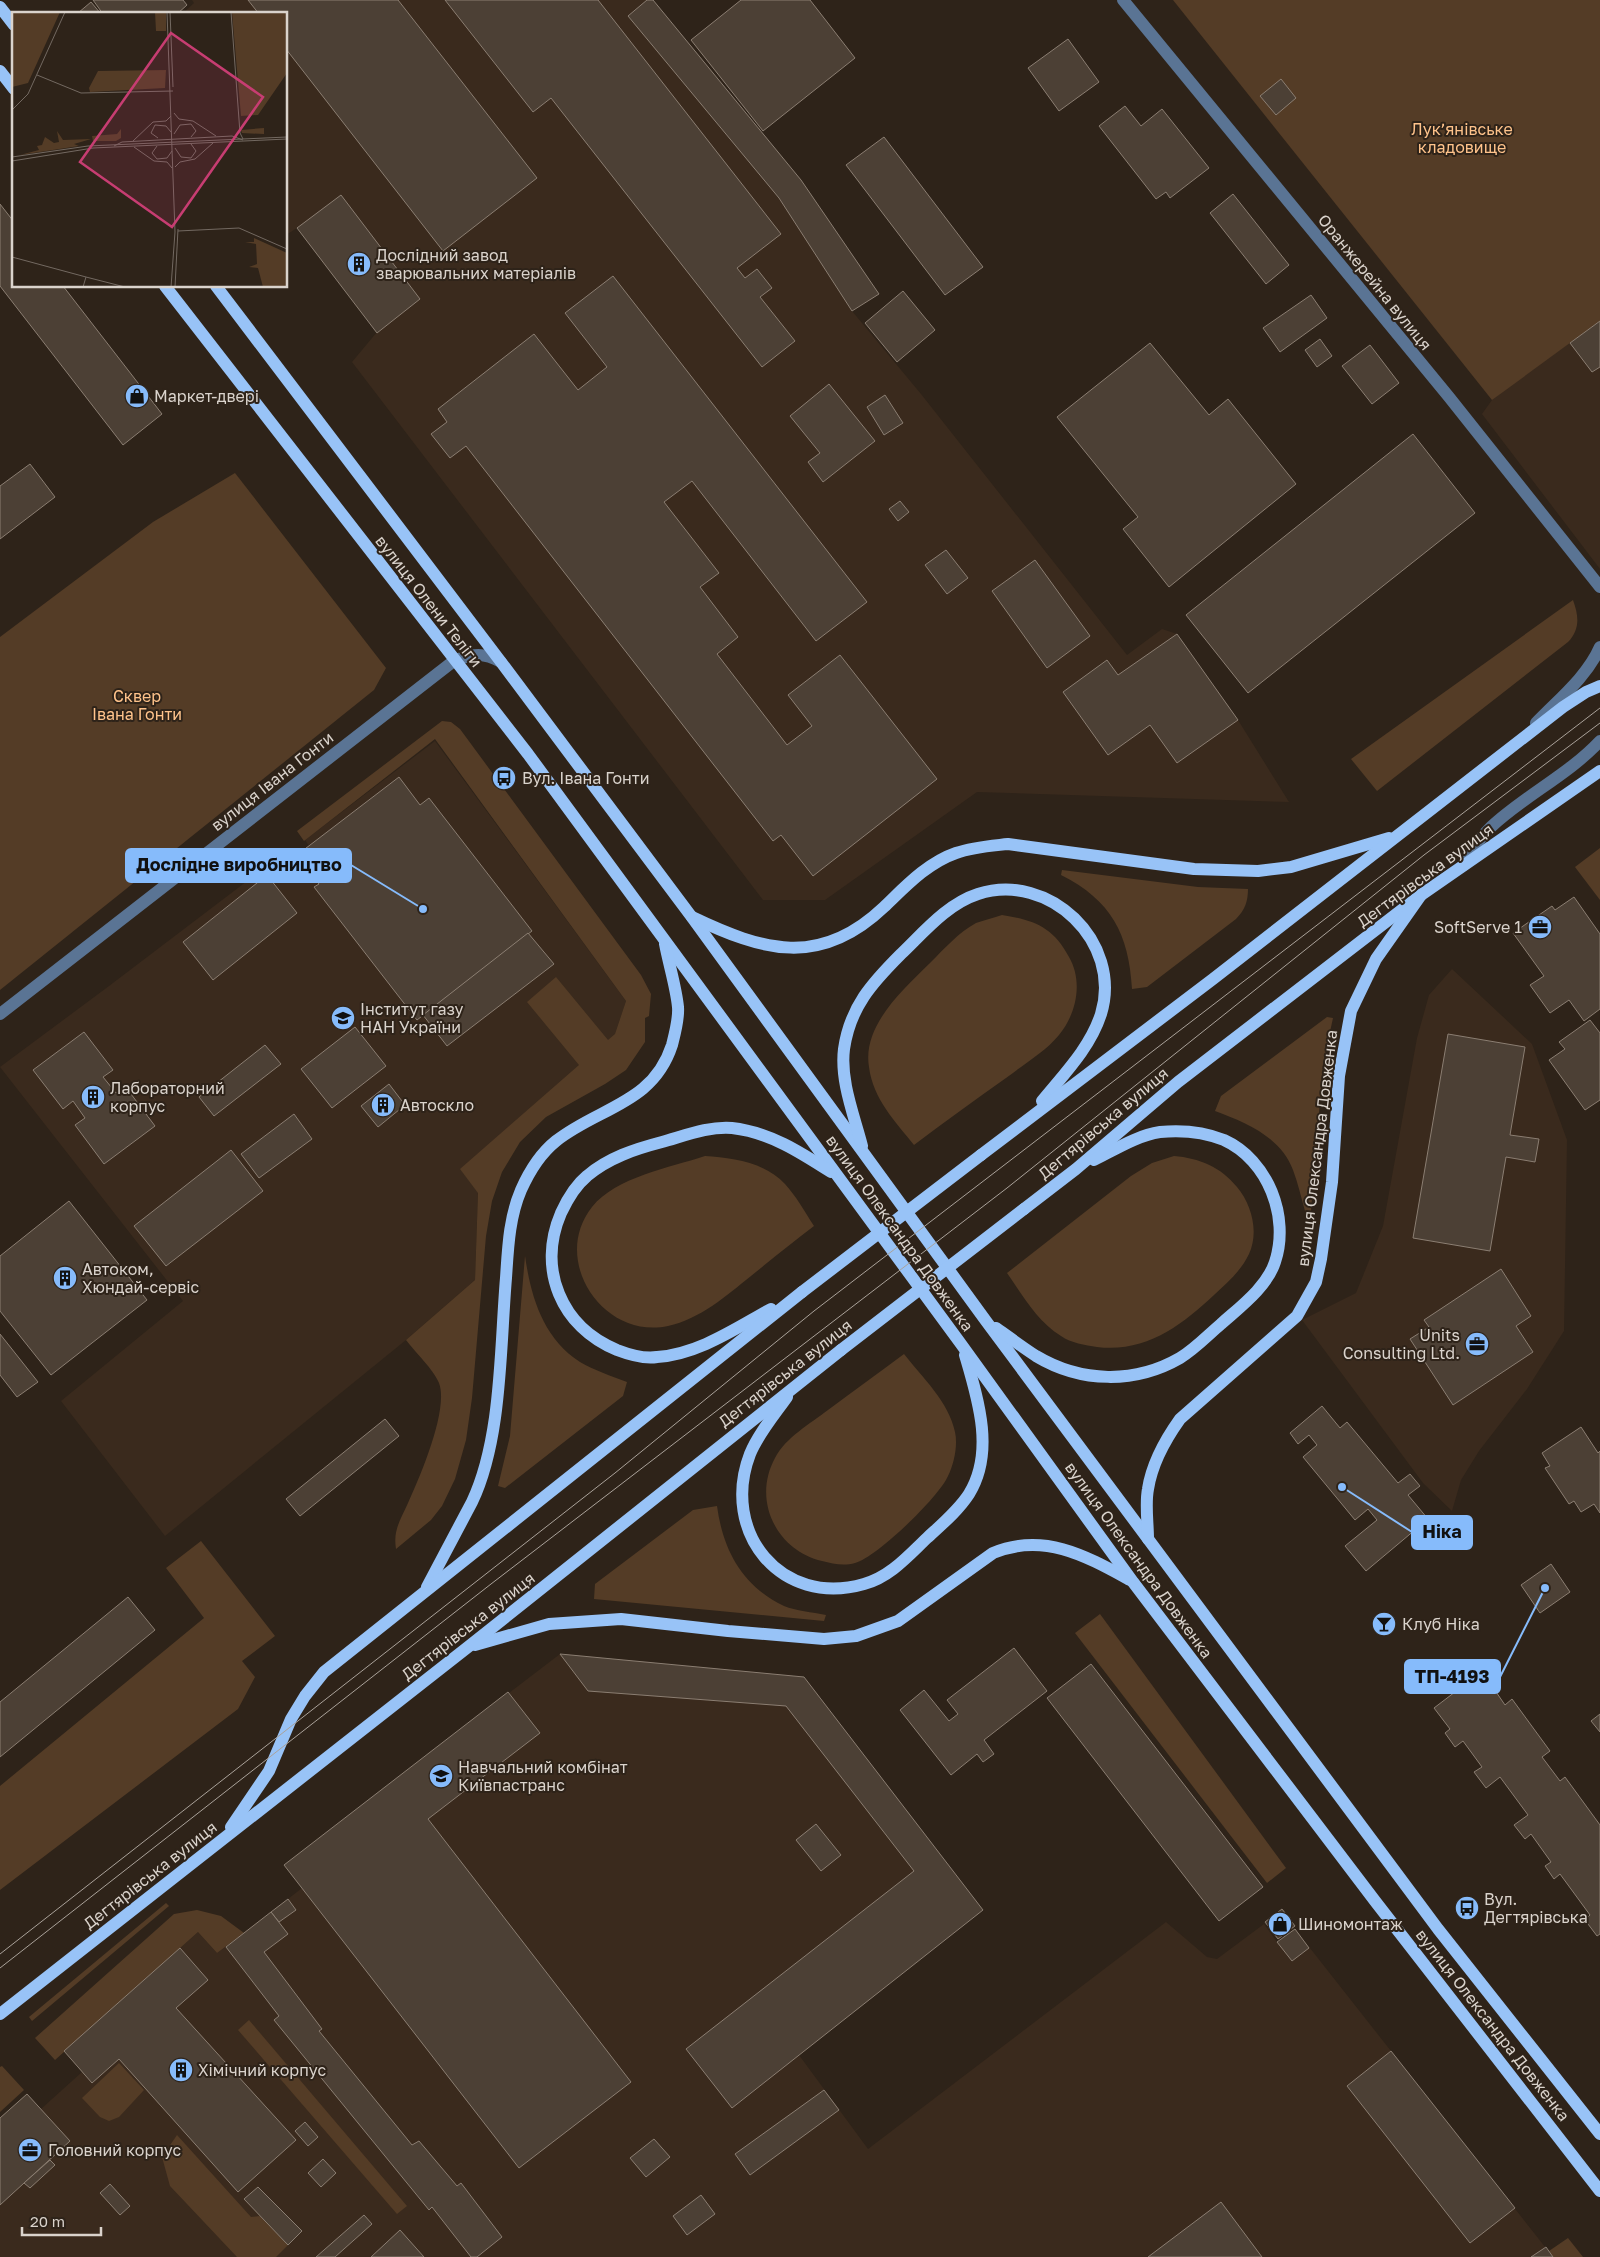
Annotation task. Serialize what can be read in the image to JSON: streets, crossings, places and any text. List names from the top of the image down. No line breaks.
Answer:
{"streets":{"main road":["вулиця Олени Теліги","Дегтярівська вулиця","вулиця Олександра Довженка"],"street":["Оранжерейна вулиця","вулиця Івана Гонти"]},"crossings":[["вулиця Олени Теліги","вулиця Івана Гонти"],["вулиця Олени Теліги","вулиця Олександра Довженка"],["Дегтярівська вулиця","вулиця Олександра Довженка"]],"parks":["Лукʼянівське кладовище","Сквер Івана Гонти"],"places":{"building":["Дослідний завод зварювальних матеріалів","Лабораторний корпус","Автоскло","Автоком, Хюндай-сервіс","Хімічний корпус"],"shop":["Маркет-двері","Шиномонтаж"],"bus stop":["Вул. Івана Гонти","Вул. Дегтярівська"],"other":["Дослідне виробництво","Ніка","ТП-4193"],"office":["SoftServe 1","Units Consulting Ltd.","Головний корпус"],"school or university":["Інститут газу НАН України","Навчальний комбінат Київпастранс"],"bar":["Клуб Ніка"]},"scale_bar":"20 m"}
